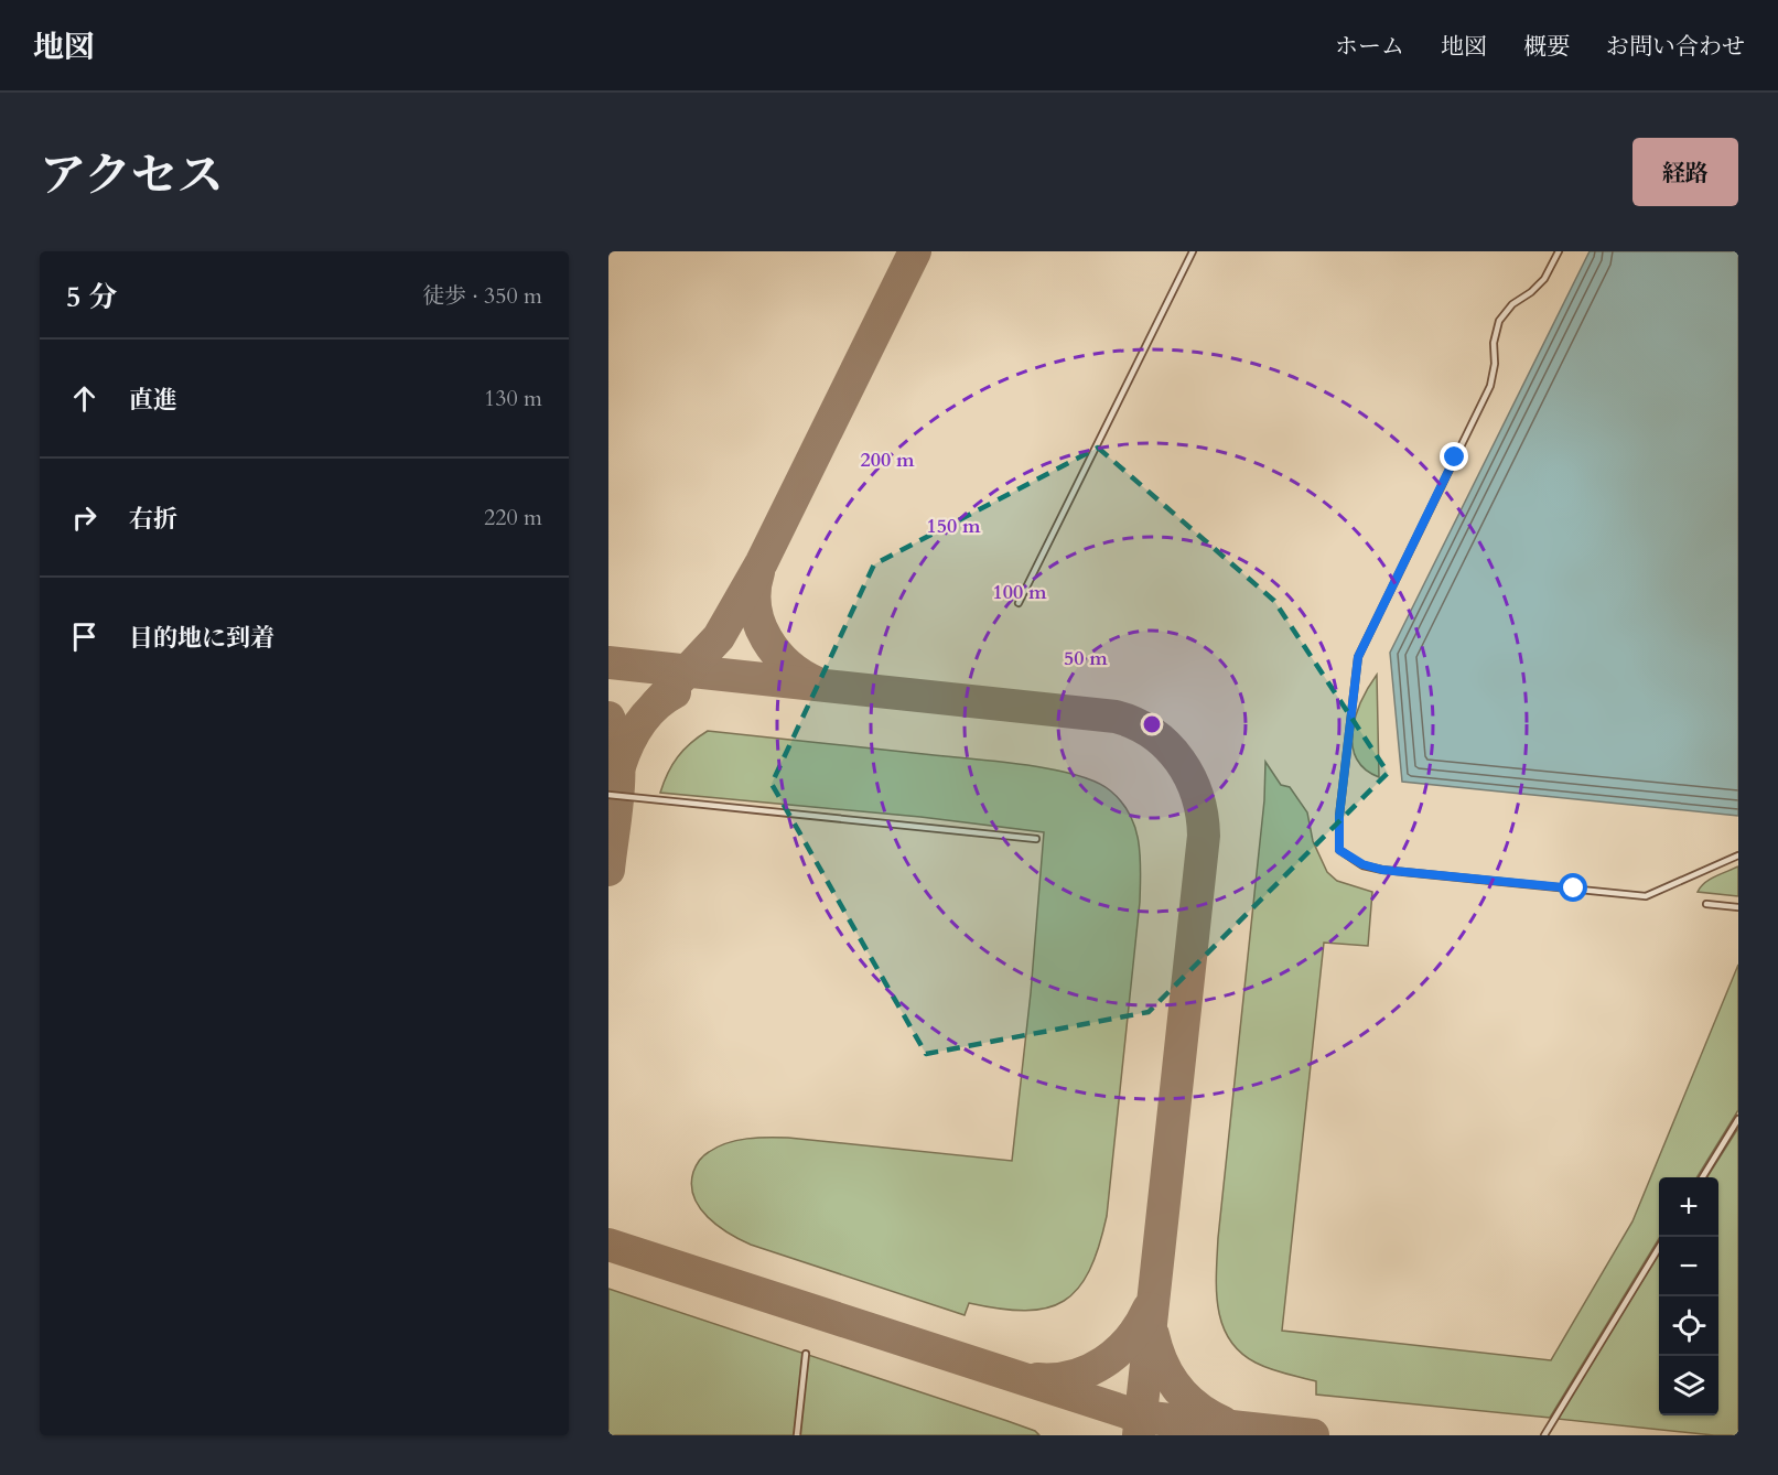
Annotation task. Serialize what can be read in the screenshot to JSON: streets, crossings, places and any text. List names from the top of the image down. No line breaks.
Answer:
{"page":{"header":"地図","nav":["ホーム","地図","概要","お問い合わせ"],"title":"アクセス","buttons":"経路","heading":["5 分","徒歩 · 350 m"],"list":[["直進","130 m"],["右折","220 m"],"目的地に到着"],"map_buttons":["+","−"]},"rings":["200 m","150 m","100 m","50 m"]}
